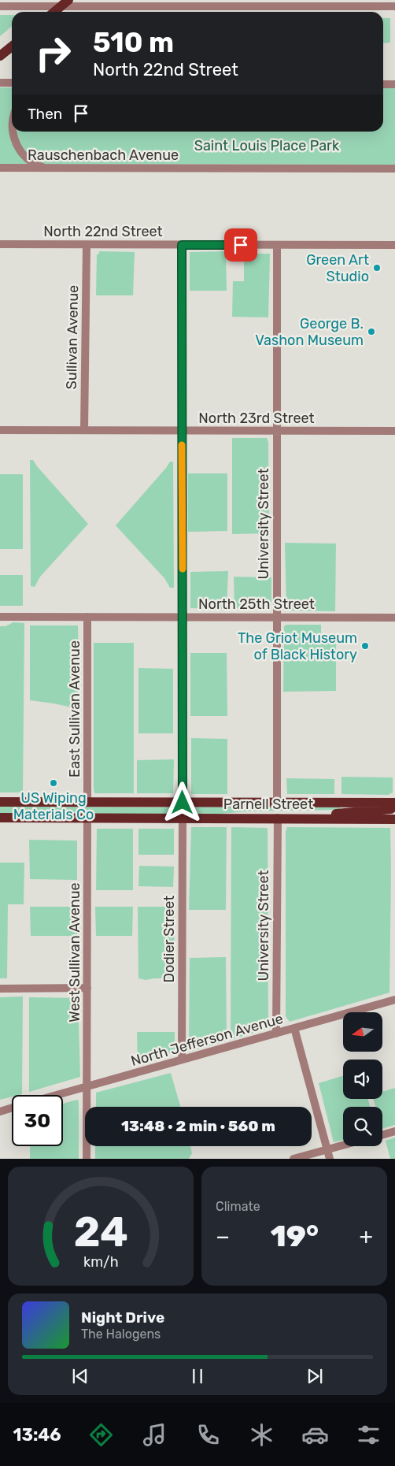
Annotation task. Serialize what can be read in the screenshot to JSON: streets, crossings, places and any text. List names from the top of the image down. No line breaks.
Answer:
{"streets":{"main road":["Parnell Street"],"street":["Rauschenbach Avenue","North 22nd Street","Sullivan Avenue","North 23rd Street","University Street","North 25th Street","East Sullivan Avenue","Dodier Street","West Sullivan Avenue","North Jefferson Avenue"]},"crossings":[["North 22nd Street","Sullivan Avenue"],["North 22nd Street","University Street"],["Sullivan Avenue","North 23rd Street"],["North 23rd Street","University Street"],["University Street","North 25th Street"],["University Street","Parnell Street"],["University Street","North Jefferson Avenue"],["North 25th Street","East Sullivan Avenue"],["East Sullivan Avenue","Parnell Street"],["Parnell Street","Dodier Street"],["Parnell Street","West Sullivan Avenue"],["Dodier Street","North Jefferson Avenue"],["West Sullivan Avenue","North Jefferson Avenue"]],"parks":["Saint Louis Place Park"],"places":["Green Art Studio","George B. Vashon Museum","The Griot Museum of Black History","US Wiping Materials Co"],"north":"left","page":{"turn":["510 m","North 22nd Street"],"then":"Then","limit":"30","trip":"13:48 · 2 min · 560 m","tile":"Climate","heat":["−","19°","+"],"song":["Night Drive","The Halogens"],"tabs":"13:46","gauge":["24","km/h"]}}
